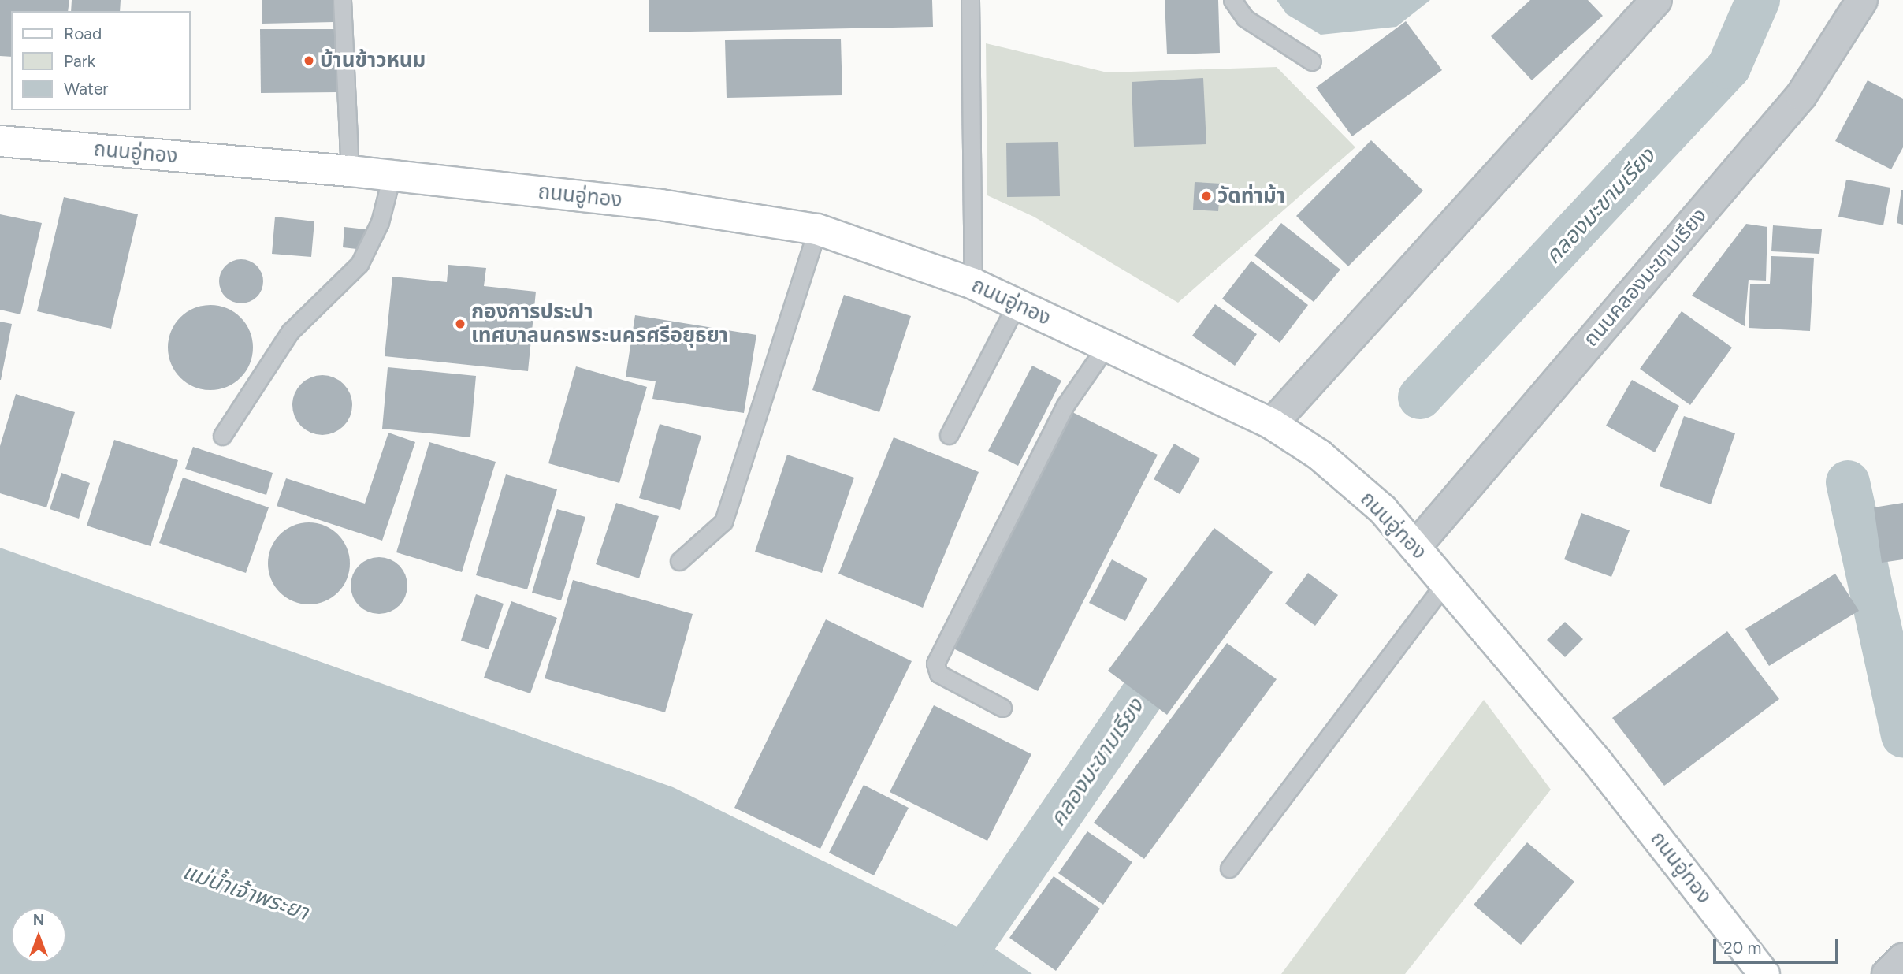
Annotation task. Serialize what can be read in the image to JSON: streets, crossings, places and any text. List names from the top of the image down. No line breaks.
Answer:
{"streets":{"main road":["ถนนอู่ทอง"],"street":["ถนนคลองมะขามเรียง"]},"crossings":[["ถนนอู่ทอง","ถนนคลองมะขามเรียง"]],"water":["คลองมะขามเรียง","แม่น้ำเจ้าพระยา"],"places":["บ้านข้าวหนม","วัดท่าม้า","กองการประปา เทศบาลนครพระนครศรีอยุธยา"],"legend":["Road","Park","Water"],"scale_bar":"20 m","north":"top"}
